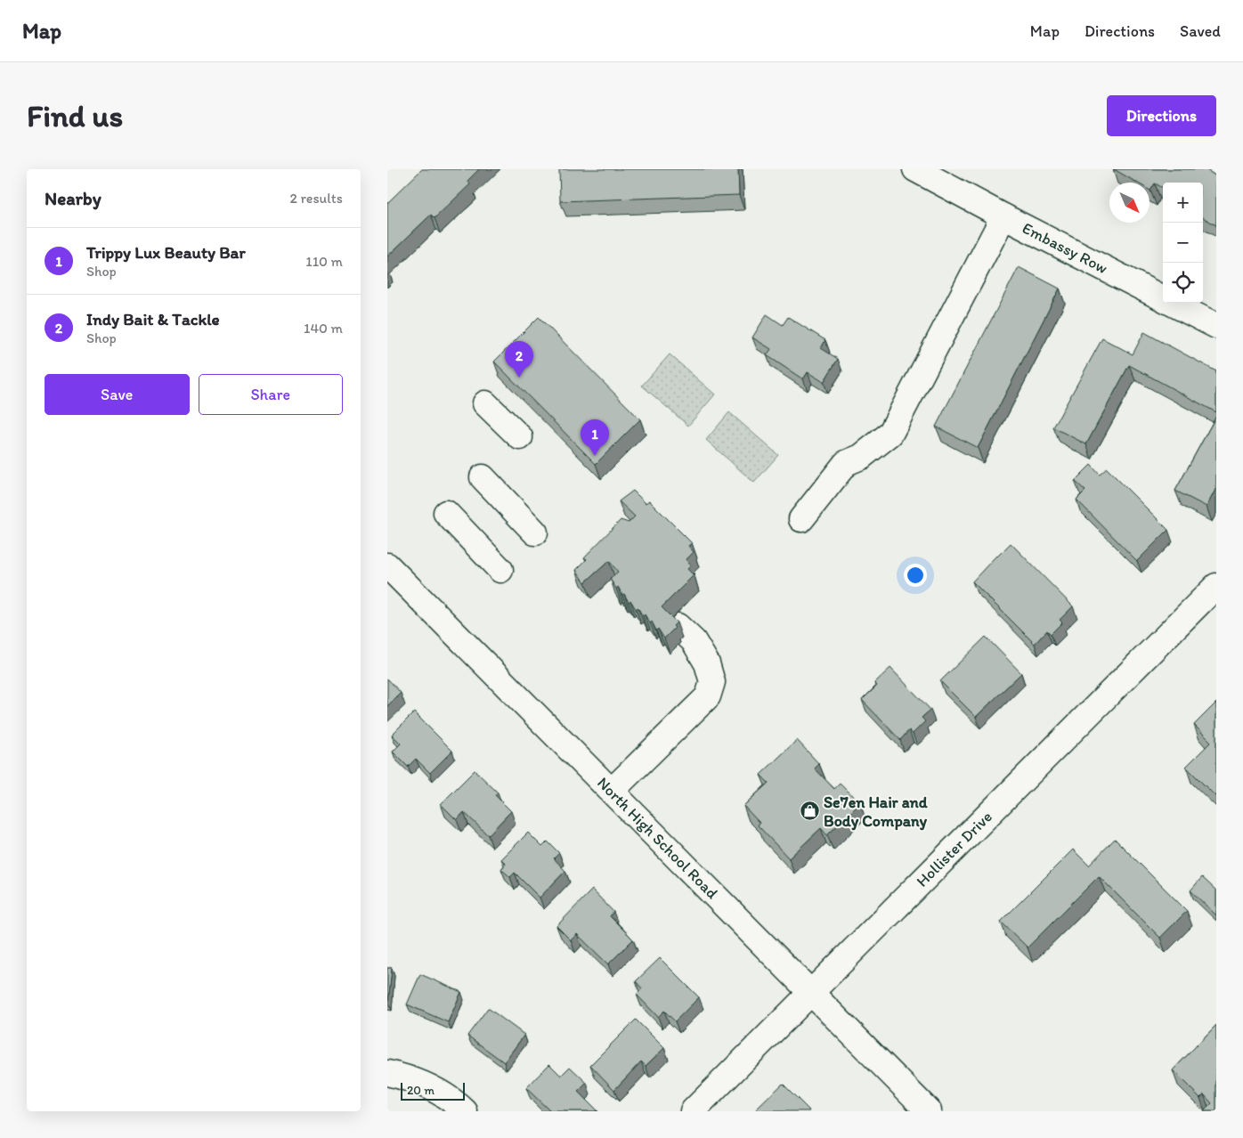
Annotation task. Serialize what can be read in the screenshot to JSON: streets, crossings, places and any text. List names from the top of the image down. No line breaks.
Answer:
{"streets":{"street":["Embassy Row","North High School Road","Hollister Drive"]},"crossings":[["North High School Road","Hollister Drive"]],"places":{"shop":["Se7en Hair and Body Company"]},"scale_bar":"20 m","north":"bottom right","page":{"header":"Map","nav":["Map","Directions","Saved"],"buttons":["Directions",["Save","Share"]],"title":"Find us","heading":["Nearby","2 results"],"map_buttons":["+","−"],"list":[{"mark":"1","name":"Trippy Lux Beauty Bar","note":"Shop","value":"110 m"},{"mark":"2","name":"Indy Bait & Tackle","note":"Shop","value":"140 m"}],"pins":["2","1"],"scale":"20 m"}}
